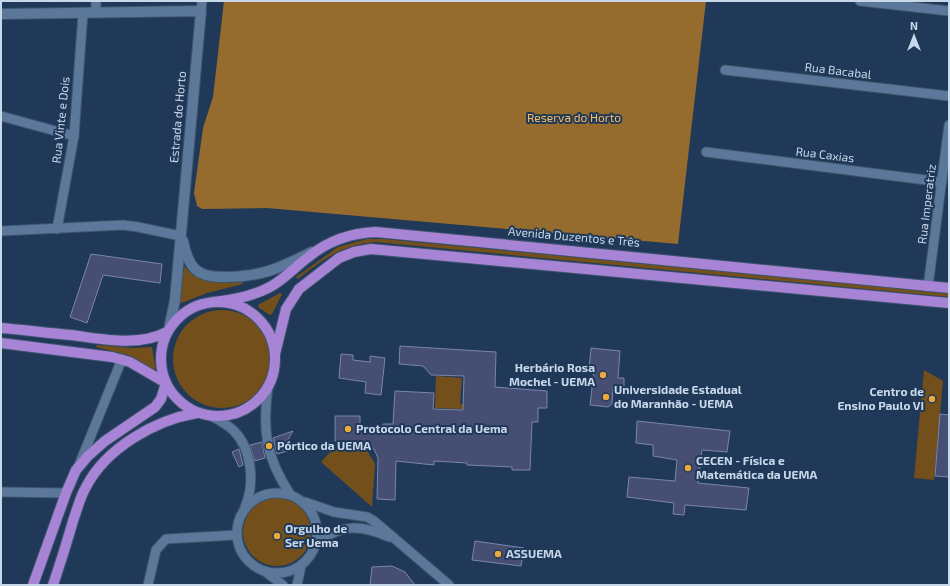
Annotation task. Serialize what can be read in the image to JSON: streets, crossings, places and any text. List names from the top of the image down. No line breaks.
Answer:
{"streets":{"main road":["Avenida Duzentos e Três"],"street":["Rua Bacabal","Estrada do Horto","Rua Vinte e Dois","Rua Caxias","Rua Imperatriz"]},"crossings":[["Estrada do Horto","Avenida Duzentos e Três"],["Rua Caxias","Rua Imperatriz"],["Rua Imperatriz","Avenida Duzentos e Três"]],"parks":["Reserva do Horto"],"places":["Herbário Rosa Mochel - UEMA","Universidade Estadual do Maranhão - UEMA","Centro de Ensino Paulo VI","Protocolo Central da Uema","Pórtico da UEMA","CECEN - Física e Matemática da UEMA","Orgulho de Ser Uema","ASSUEMA"],"north":"top"}
